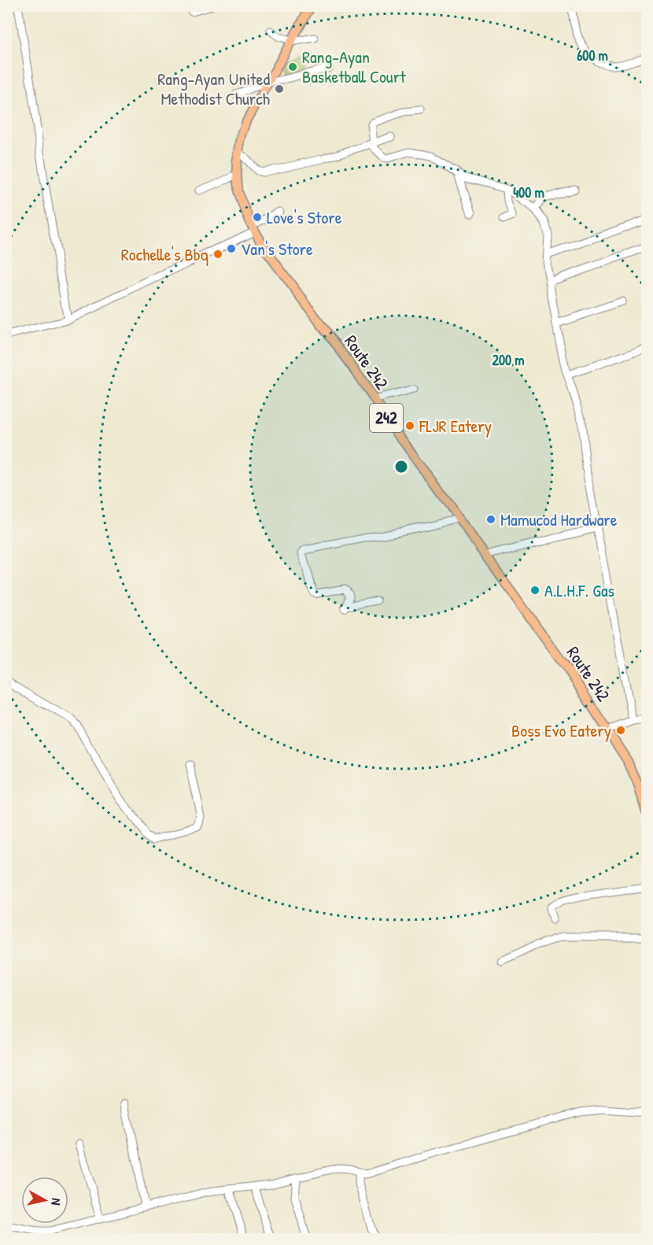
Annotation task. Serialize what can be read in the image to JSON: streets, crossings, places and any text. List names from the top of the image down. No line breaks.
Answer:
{"streets":{"main road":["Route 242","242"]},"places":["Rang-Ayan Basketball Court","Rang-Ayan United Methodist Church","Love's Store","Van's Store","Rochelle's Bbq","FLJR Eatery","Mamucod Hardware","A.L.H.F. Gas","Boss Evo Eatery"],"north":"right","rings":["600 m","400 m","200 m"]}
